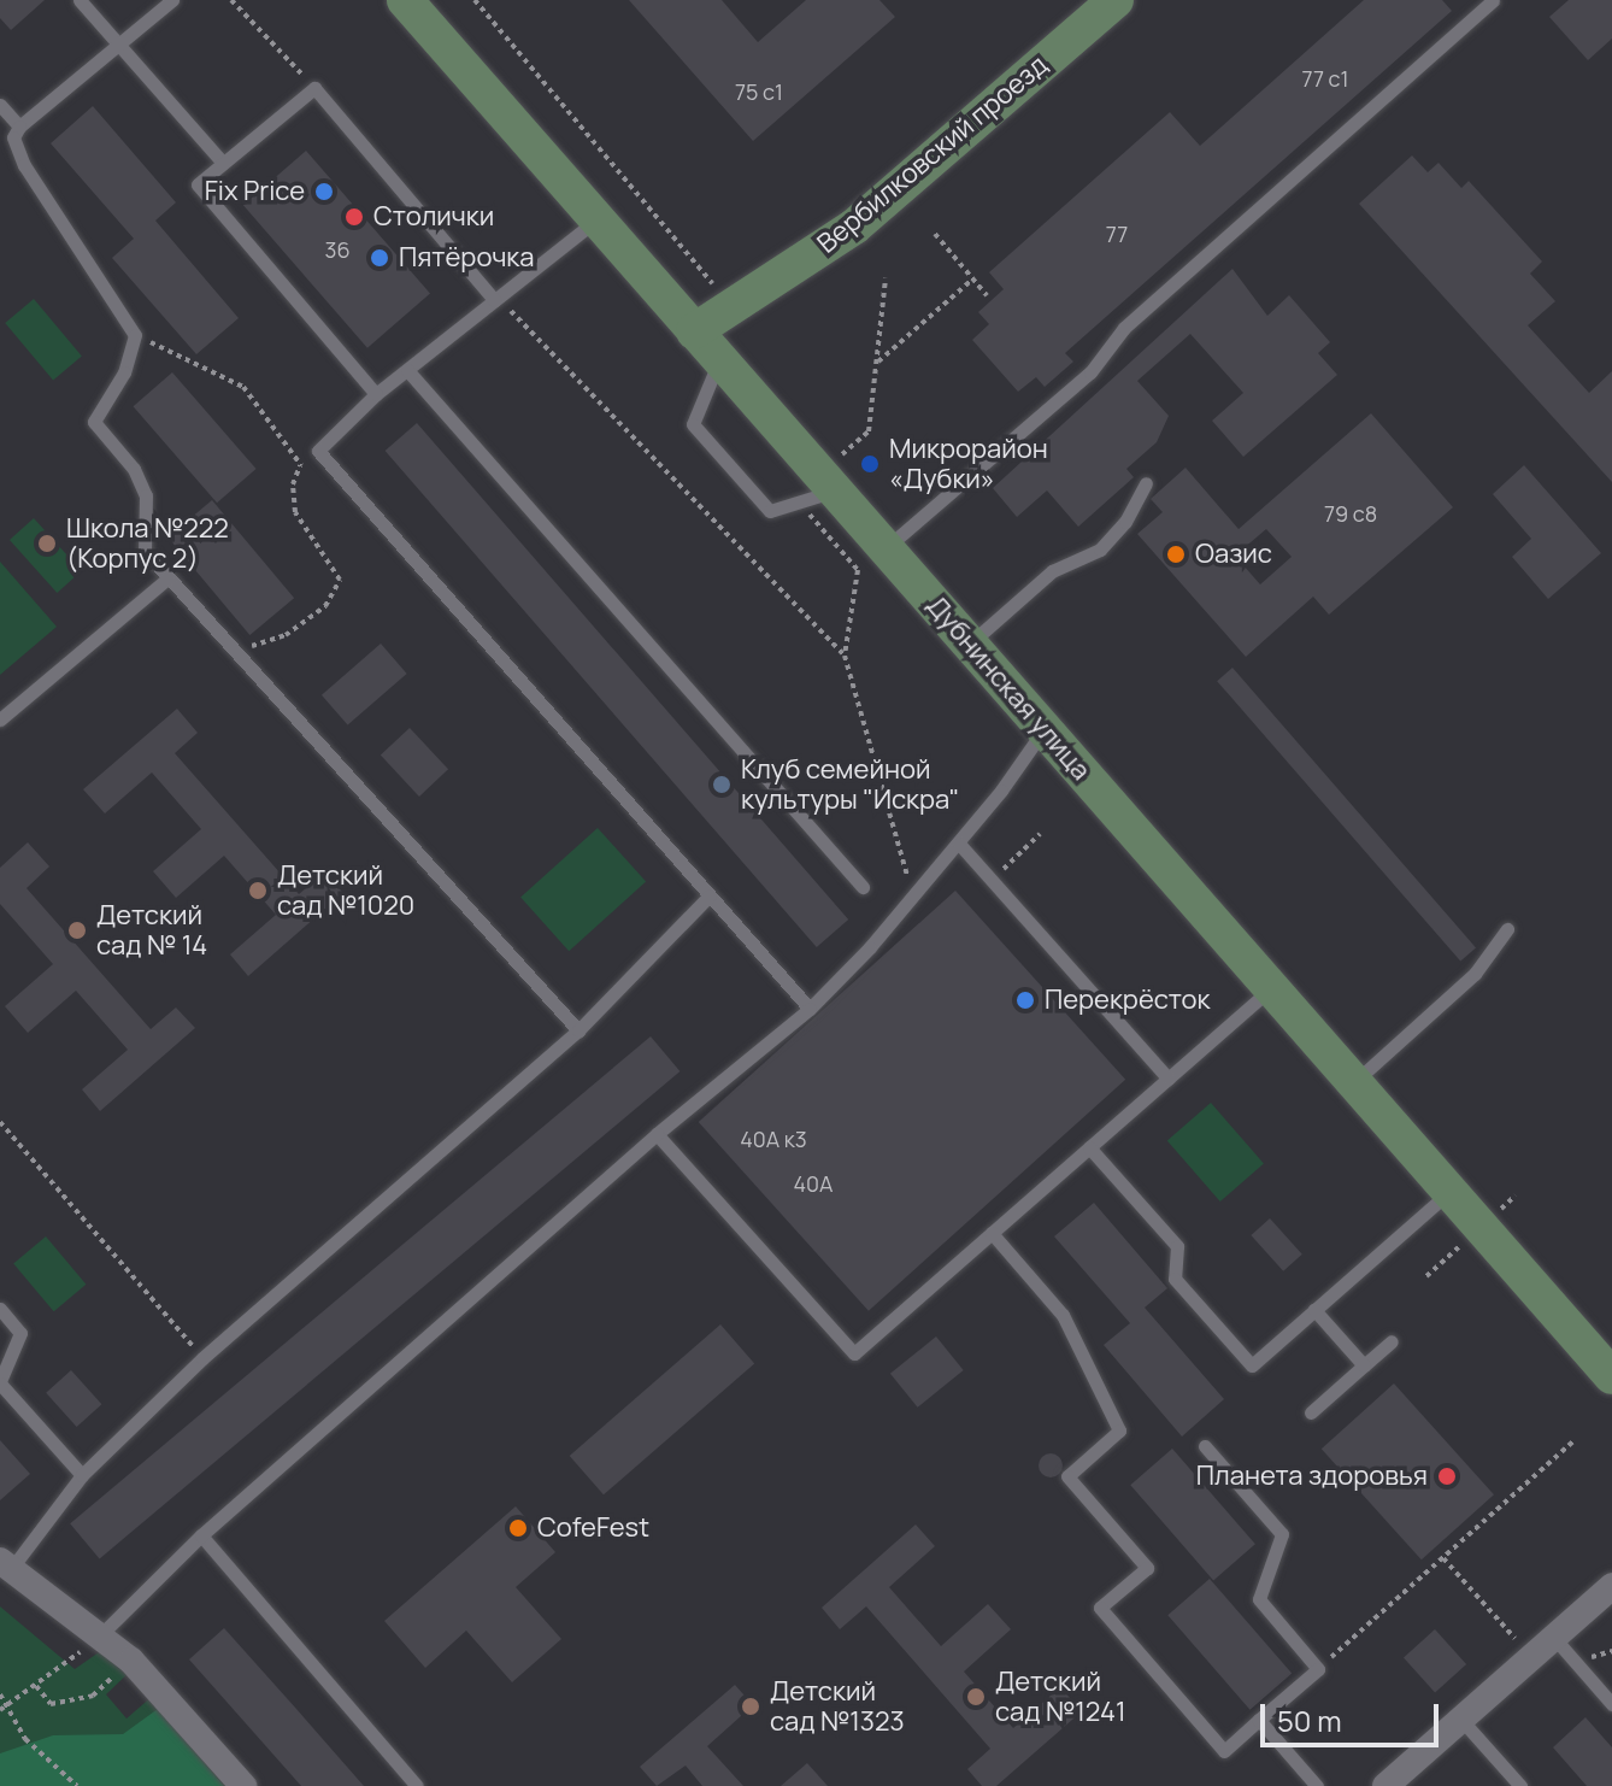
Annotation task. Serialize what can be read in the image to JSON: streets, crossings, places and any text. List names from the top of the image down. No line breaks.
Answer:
{"streets":{"street":["Вербилковский проезд","Дубнинская улица"]},"crossings":[["Вербилковский проезд","Дубнинская улица"]],"places":["Fix Price","Столички","Пятёрочка","Микрорайон «Дубки»","Школа №222 (Корпус 2)","Оазис","Клуб семейной культуры \"Искра\"","Детский сад №1020","Детский сад № 14","Перекрёсток","Планета здоровья","CofeFest","Детский сад №1241","Детский сад №1323"],"house_numbers":["77 с1","75 с1","77","36","79 с8","40А к3","40А"],"scale_bar":"50 m"}
